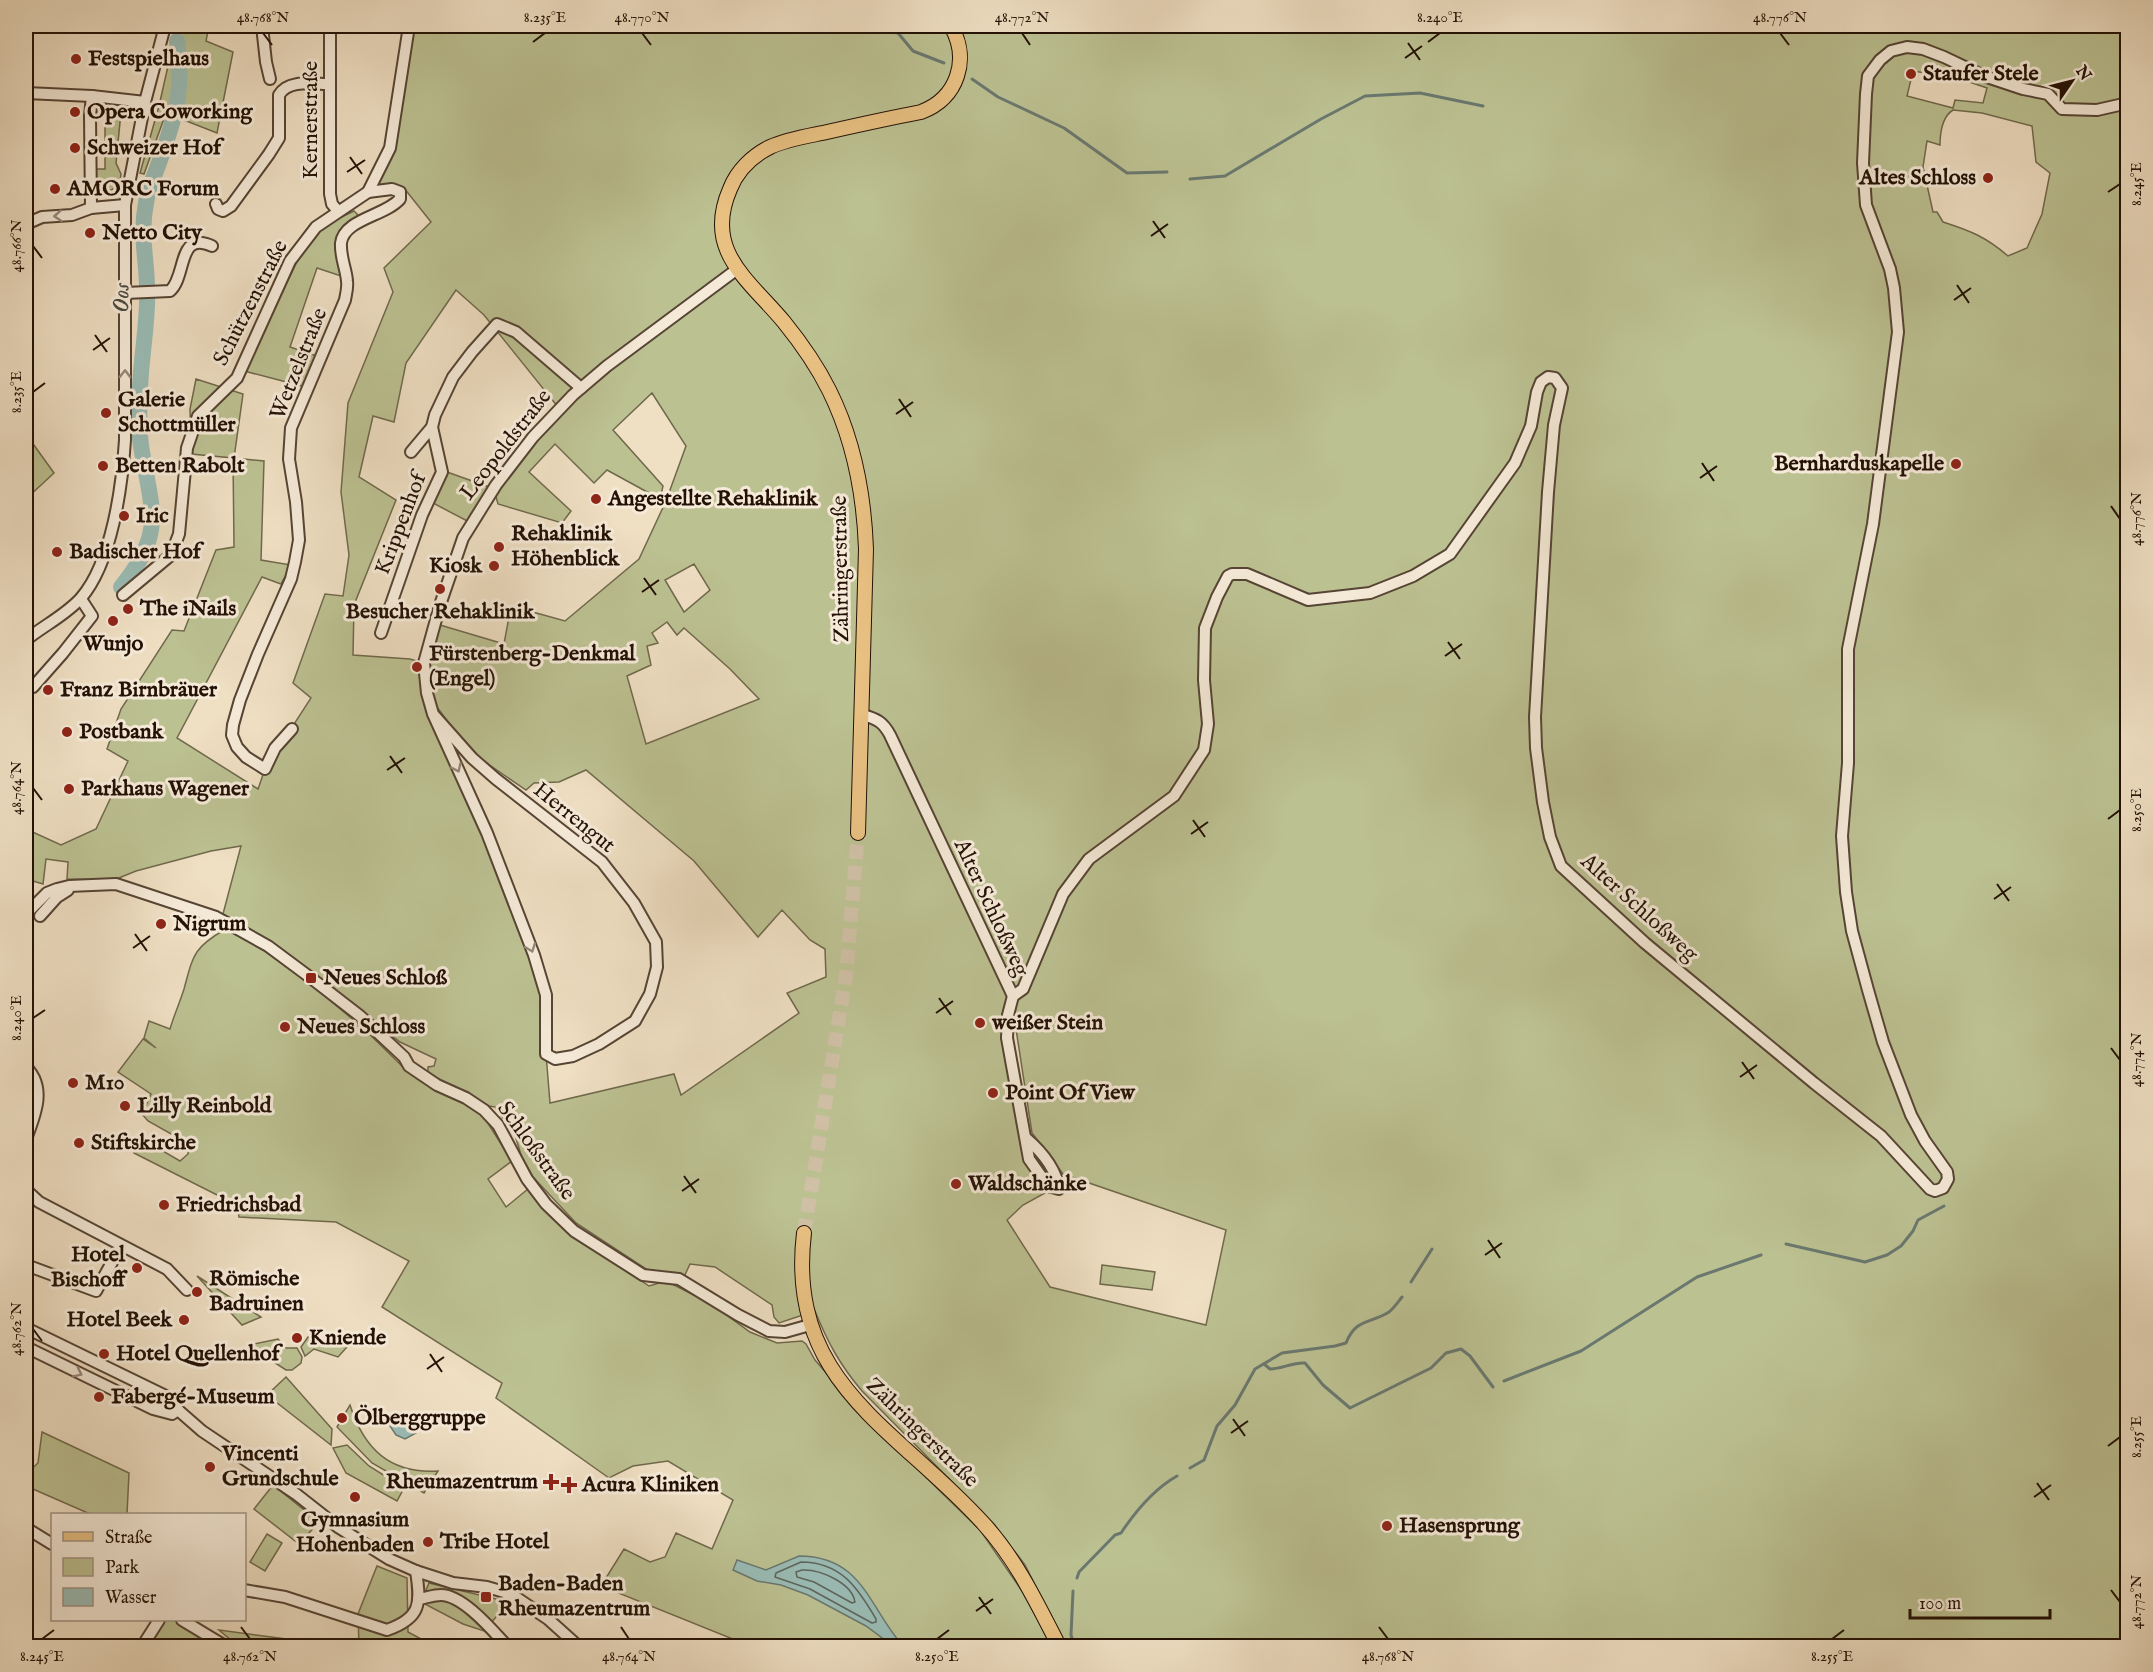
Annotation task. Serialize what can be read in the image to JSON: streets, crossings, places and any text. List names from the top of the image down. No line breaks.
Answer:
{"streets":{"main road":["Zähringerstraße"],"street":["Kernerstraße","Schützenstraße","Wetzelstraße","Leopoldstraße","Krippenhof","Herrengut","Alter Schloßweg","Schloßstraße"]},"crossings":[["Kernerstraße","Schützenstraße"],["Schützenstraße","Wetzelstraße"],["Leopoldstraße","Krippenhof"],["Leopoldstraße","Zähringerstraße"],["Leopoldstraße","Herrengut"],["Zähringerstraße","Alter Schloßweg"],["Zähringerstraße","Schloßstraße"]],"one_way":["Leopoldstraße"],"water":["Oos"],"places":{"other":["Festspielhaus","Staufer Stele","Opera Coworking","Schweizer Hof","Altes Schloss","AMORC Forum","Netto City","Galerie Schottmüller","Bernharduskapelle","Betten Rabolt","Angestellte Rehaklinik","Iric","Rehaklinik Höhenblick","Badischer Hof","Kiosk","Besucher Rehaklinik","The iNails","Wunjo","Fürstenberg-Denkmal (Engel)","Franz Birnbräuer","Postbank","Parkhaus Wagener","Nigrum","weißer Stein","Neues Schloss","M10","Point Of View","Lilly Reinbold","Stiftskirche","Waldschänke","Friedrichsbad","Hotel Bischoff","Römische Badruinen","Hotel Beek","Kniende","Hotel Quellenhof","Fabergé-Museum","Ölberggruppe","Vincenti Grundschule","Gymnasium Hohenbaden","Hasensprung","Tribe Hotel"],"transit":["Neues Schloß","Baden-Baden Rheumazentrum"],"health":["Rheumazentrum","Acura Kliniken"]},"legend":["Straße","Park","Wasser"],"scale_bar":"100 m","north":"top right","coordinates":["48.768°N","8.235°E","48.770°N","48.772°N","8.240°E","48.776°N","8.245°E","48.766°N","48.764°N","8.250°E","48.774°N","48.762°N","8.255°E"]}
